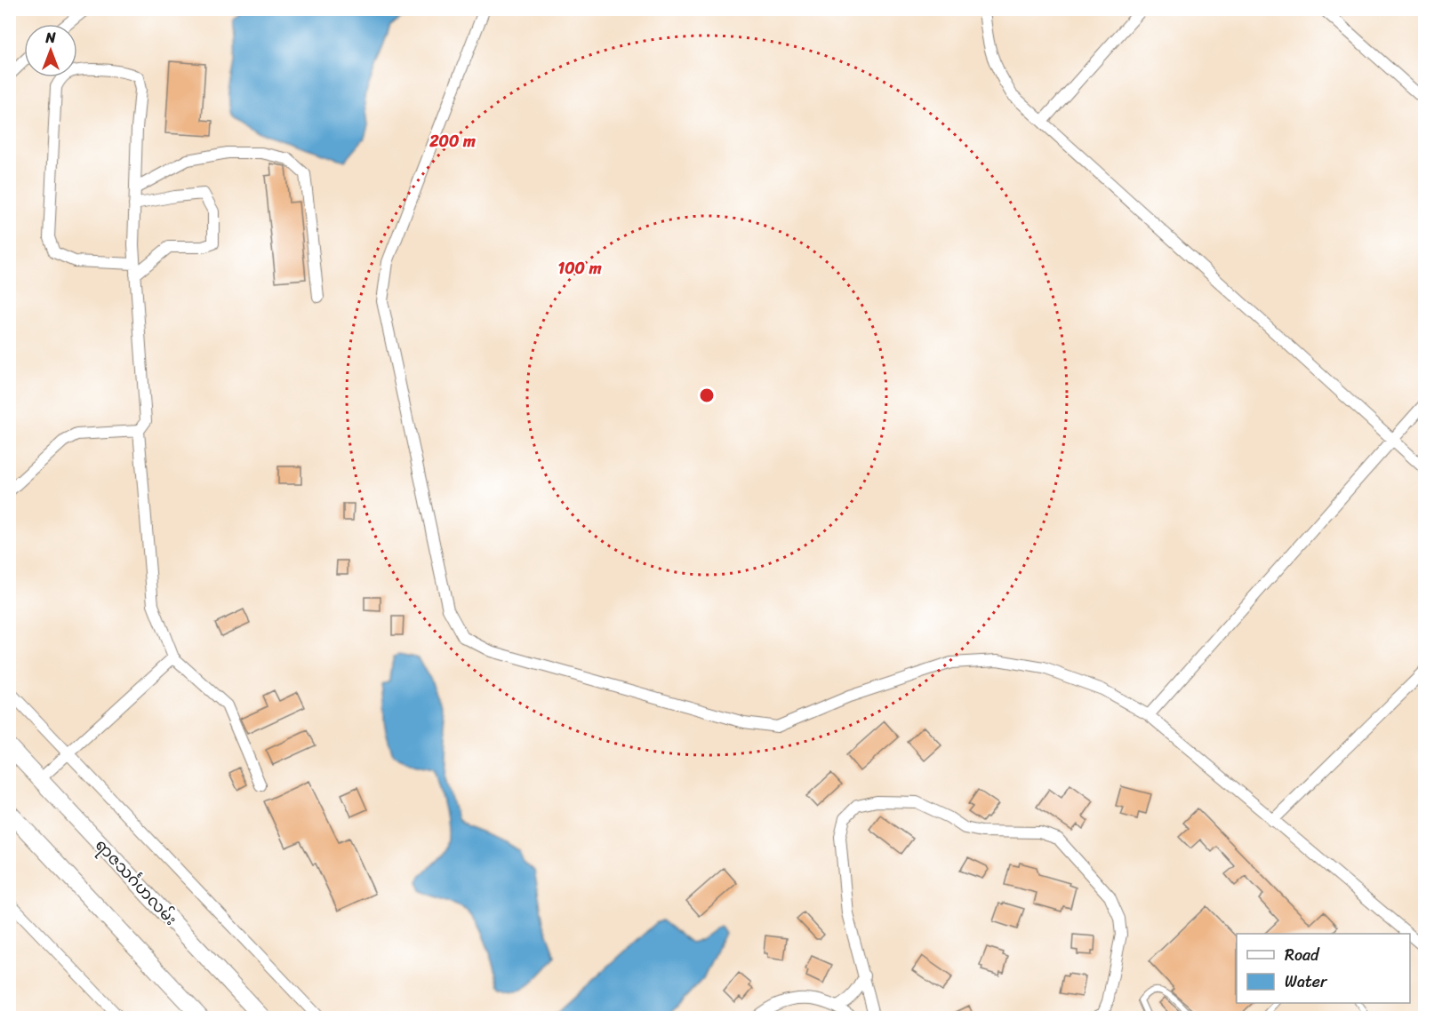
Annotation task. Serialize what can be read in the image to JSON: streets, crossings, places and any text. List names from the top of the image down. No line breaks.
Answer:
{"streets":{"main road":["ရာဇသင်္ဂဟလမ်း"]},"legend":["Road","Water"],"north":"top","rings":["200 m","100 m"]}
